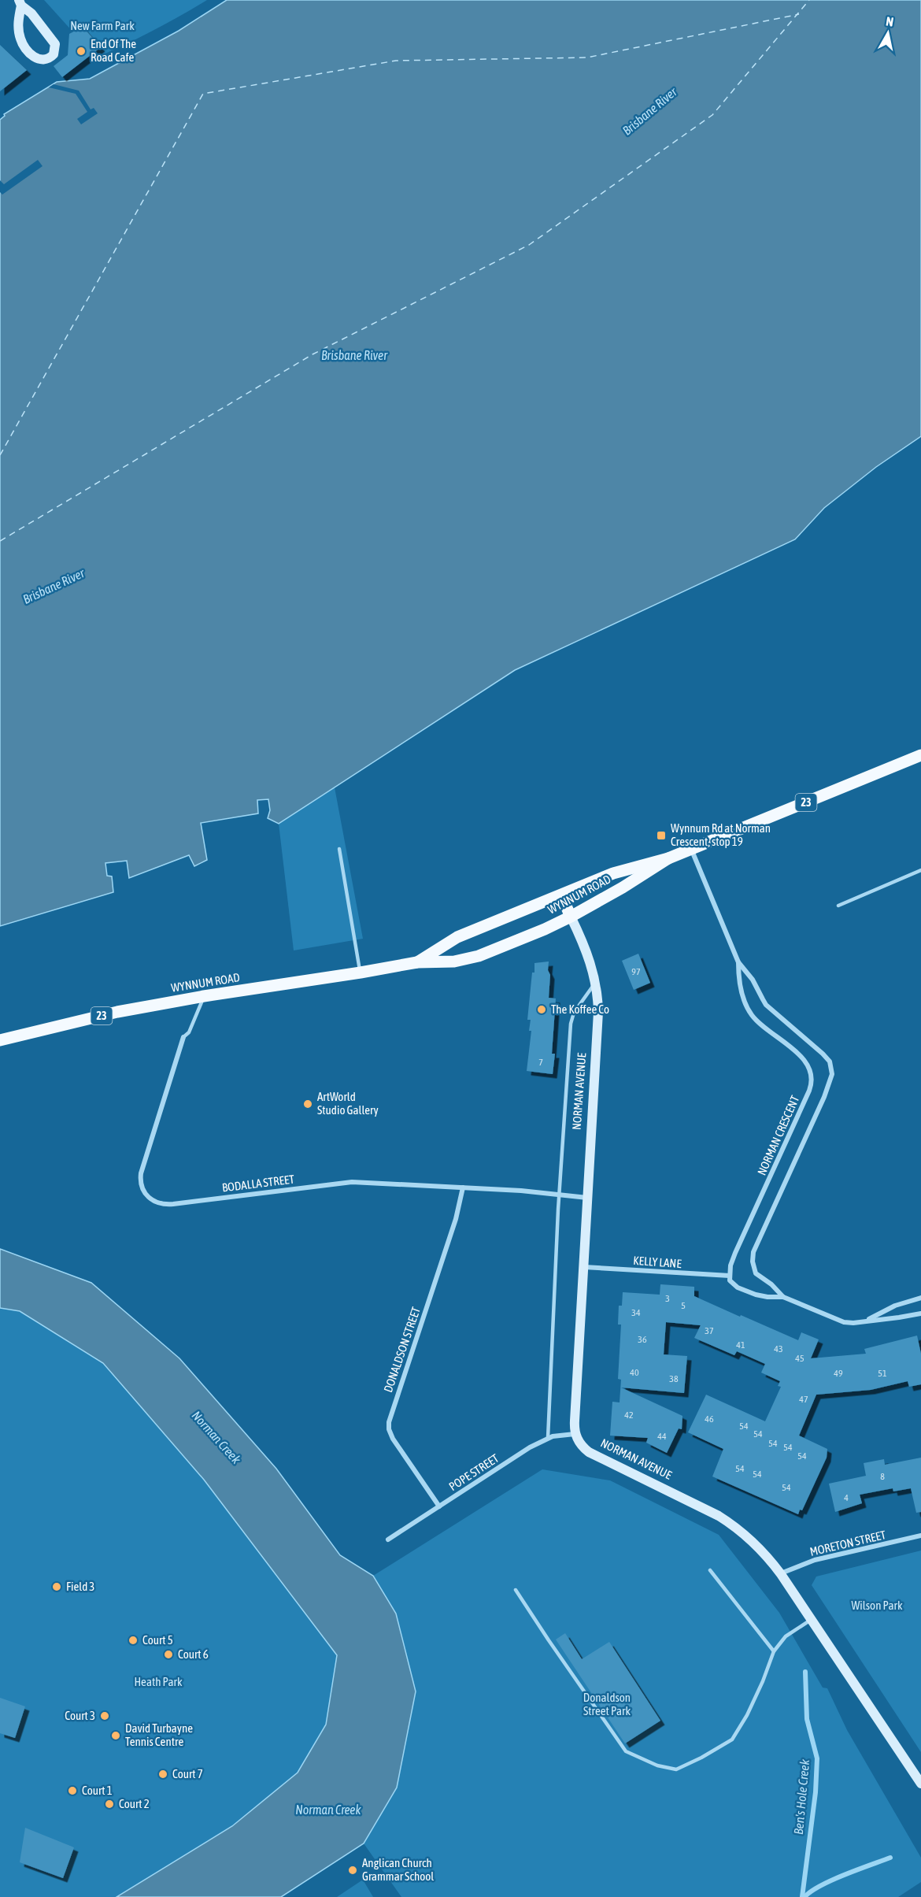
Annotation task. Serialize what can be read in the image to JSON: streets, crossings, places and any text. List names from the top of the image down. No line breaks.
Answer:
{"streets":{"main road":["23","WYNNUM ROAD","NORMAN AVENUE"],"street":["NORMAN CRESCENT","BODALLA STREET","KELLY LANE","DONALDSON STREET","POPE STREET","MORETON STREET"]},"crossings":[["WYNNUM ROAD","NORMAN AVENUE"],["WYNNUM ROAD","NORMAN CRESCENT"],["WYNNUM ROAD","BODALLA STREET"],["NORMAN AVENUE","BODALLA STREET"],["NORMAN AVENUE","KELLY LANE"],["NORMAN AVENUE","POPE STREET"],["NORMAN AVENUE","MORETON STREET"],["NORMAN CRESCENT","KELLY LANE"],["BODALLA STREET","DONALDSON STREET"],["DONALDSON STREET","POPE STREET"]],"water":["Brisbane River","Norman Creek","Ben's Hole Creek"],"parks":["New Farm Park","Wilson Park","Heath Park","Donaldson Street Park"],"places":{"other":["End Of The Road Cafe","The Koffee Co","ArtWorld Studio Gallery","Field 3","Court 5","Court 6","Court 3","David Turbayne Tennis Centre","Court 7","Court 1","Court 2","Anglican Church Grammar School"],"transit":["Wynnum Rd at Norman Crescent, stop 19"]},"house_numbers":["97","7","3","5","34","37","36","41","43","45","40","49","51","38","47","42","46","54","54","44","54","54","54","54","54","8","54","4"],"north":"top"}
